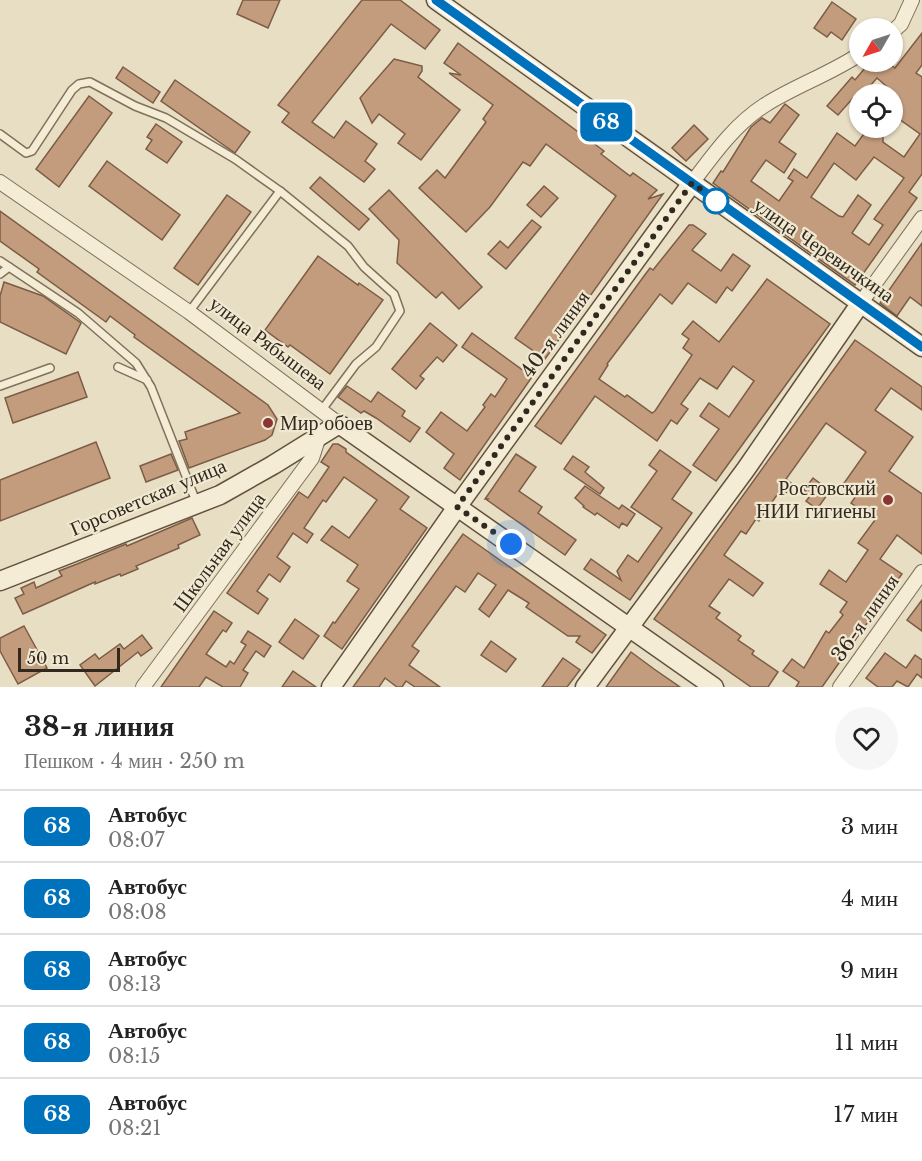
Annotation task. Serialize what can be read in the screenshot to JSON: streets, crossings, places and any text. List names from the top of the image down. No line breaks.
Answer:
{"streets":{"street":["улица Черевичкина","40-я линия","улица Рябышева","Горсоветская улица","Школьная улица","36-я линия"]},"crossings":[["улица Черевичкина","40-я линия"],["40-я линия","улица Рябышева"],["улица Рябышева","Горсоветская улица"],["Горсоветская улица","Школьная улица"]],"places":["Мир обоев","Ростовский НИИ гигиены"],"lines":["bus line 68"],"scale_bar":"50 m","north":"bottom left","page":{"on_map":"68","scale":"50 m","heading":["38-я линия","Пешком · 4 мин · 250 m"],"list":[{"mark":"68","name":"Автобус","note":"08:07","value":"3 мин"},{"mark":"68","name":"Автобус","note":"08:08","value":"4 мин"},{"mark":"68","name":"Автобус","note":"08:13","value":"9 мин"},{"mark":"68","name":"Автобус","note":"08:15","value":"11 мин"},{"mark":"68","name":"Автобус","note":"08:21","value":"17 мин"}]}}
